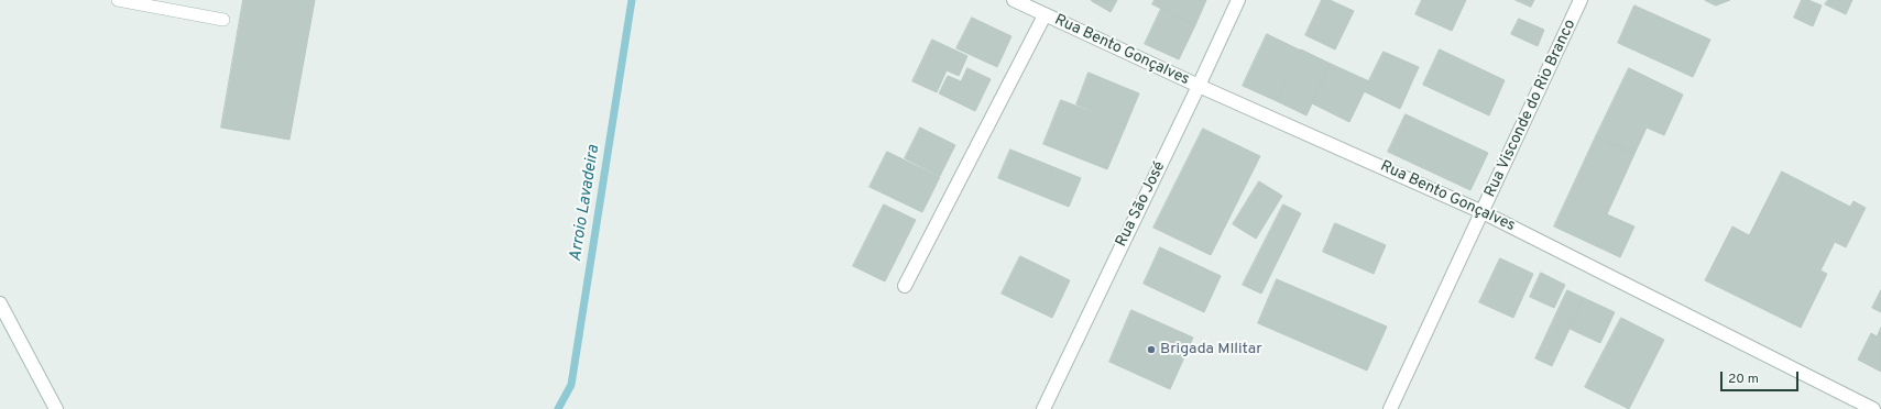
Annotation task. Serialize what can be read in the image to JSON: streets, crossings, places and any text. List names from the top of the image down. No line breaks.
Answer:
{"streets":{"street":["Rua Bento Gonçalves","Rua Visconde do Rio Branco","Rua São José"]},"crossings":[["Rua Bento Gonçalves","Rua Visconde do Rio Branco"],["Rua Bento Gonçalves","Rua São José"]],"water":["Arroio Lavadeira"],"places":["Brigada MIlitar"],"scale_bar":"20 m"}
